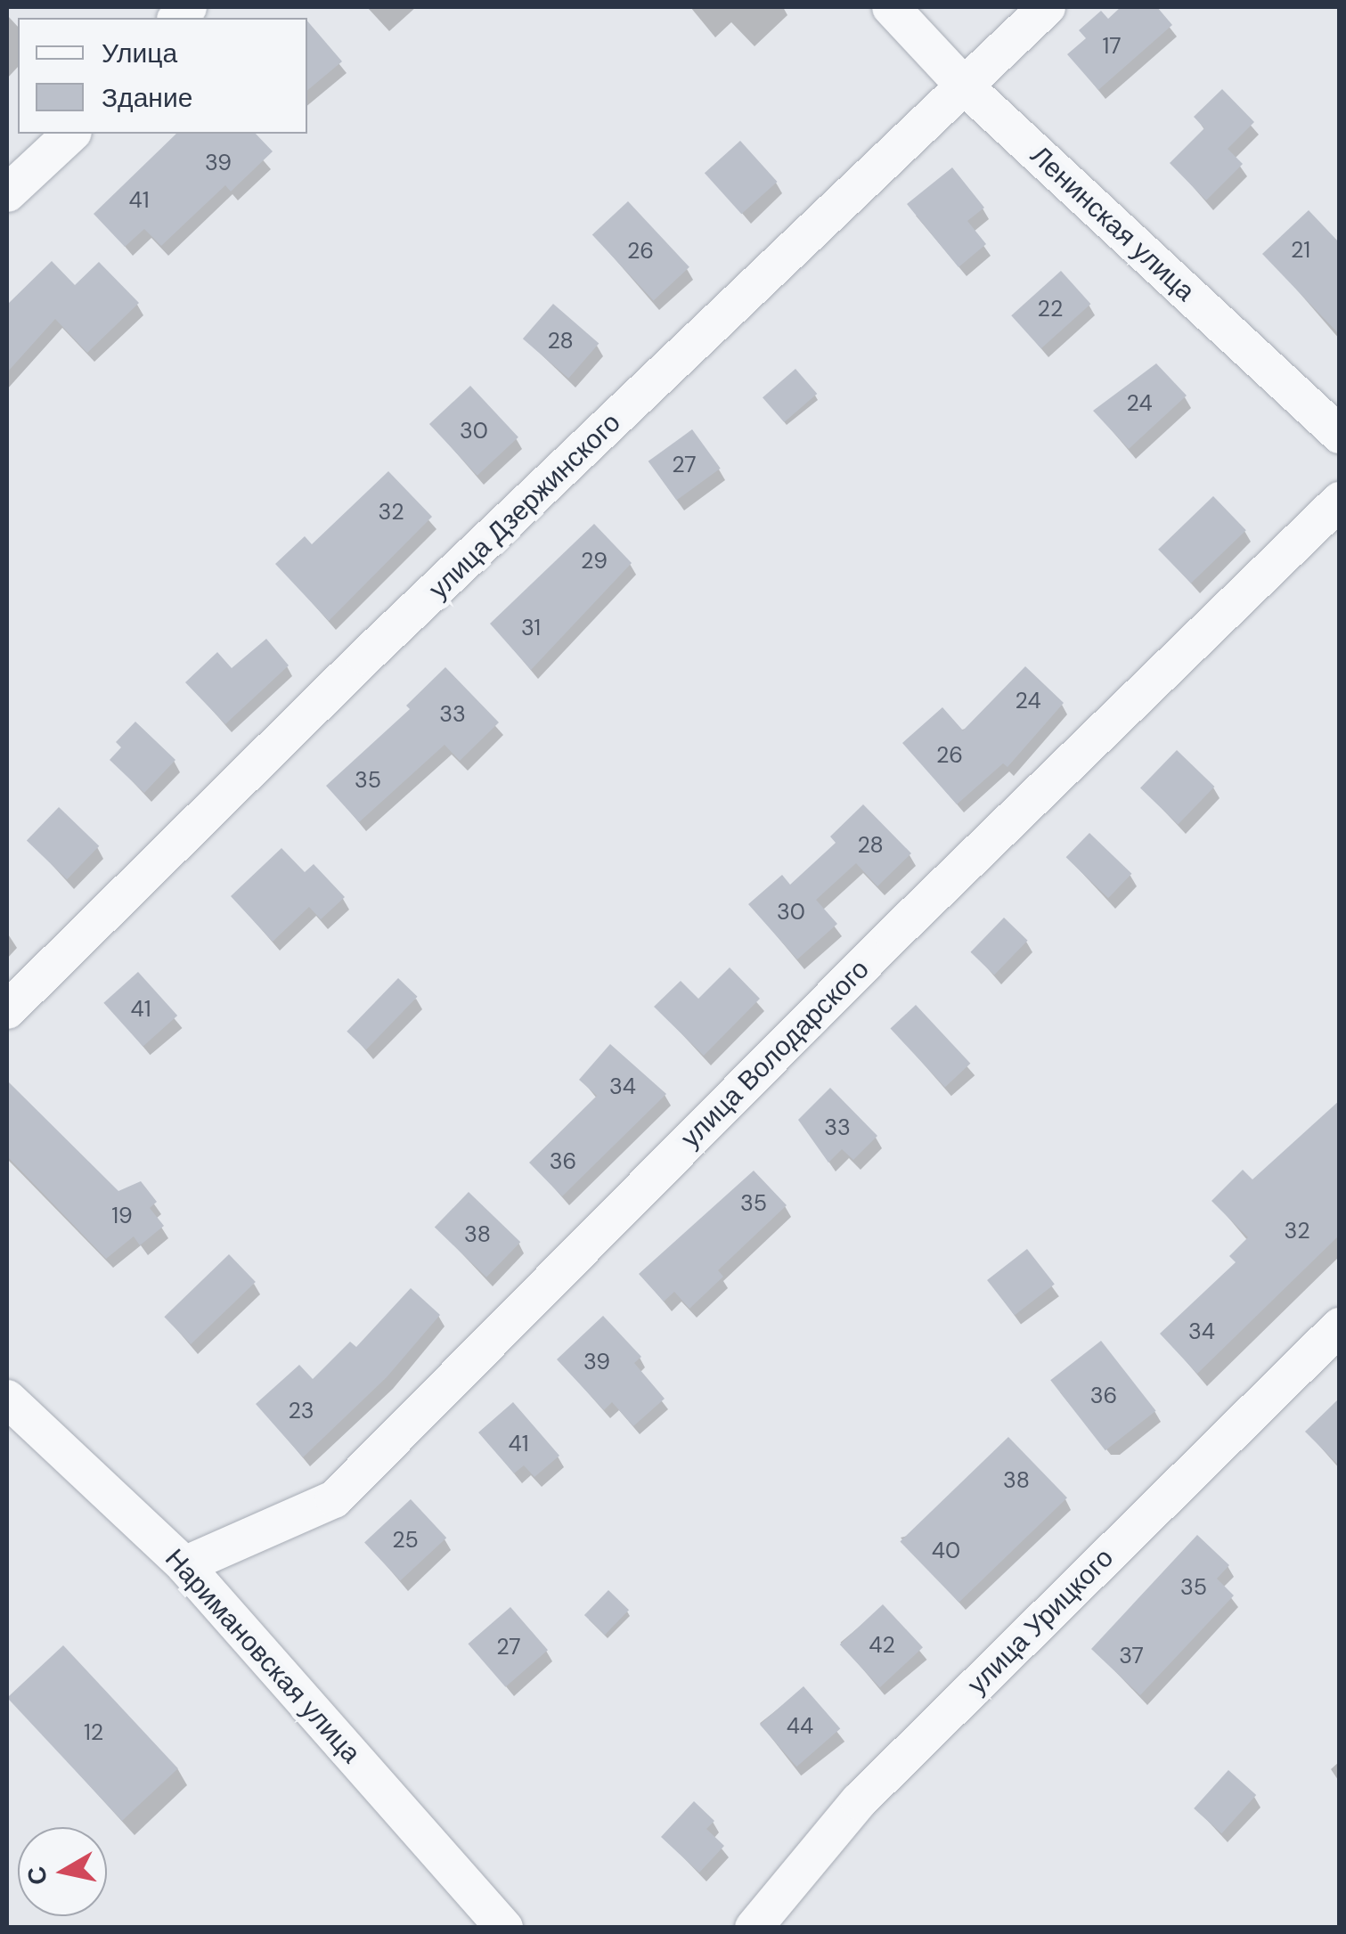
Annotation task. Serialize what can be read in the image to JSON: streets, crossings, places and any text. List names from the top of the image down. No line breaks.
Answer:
{"streets":{"street":["Ленинская улица","улица Дзержинского","улица Володарского","улица Урицкого","Наримановская улица"]},"crossings":[["Ленинская улица","улица Дзержинского"],["улица Володарского","Наримановская улица"]],"house_numbers":["17","39","41","21","26","22","28","24","30","27","32","29","31","24","33","26","35","28","30","41","34","33","36","35","19","32","38","34","39","36","23","41","38","25","40","35","42","27","37","44","12"],"legend":["Улица","Здание"],"north":"left"}
